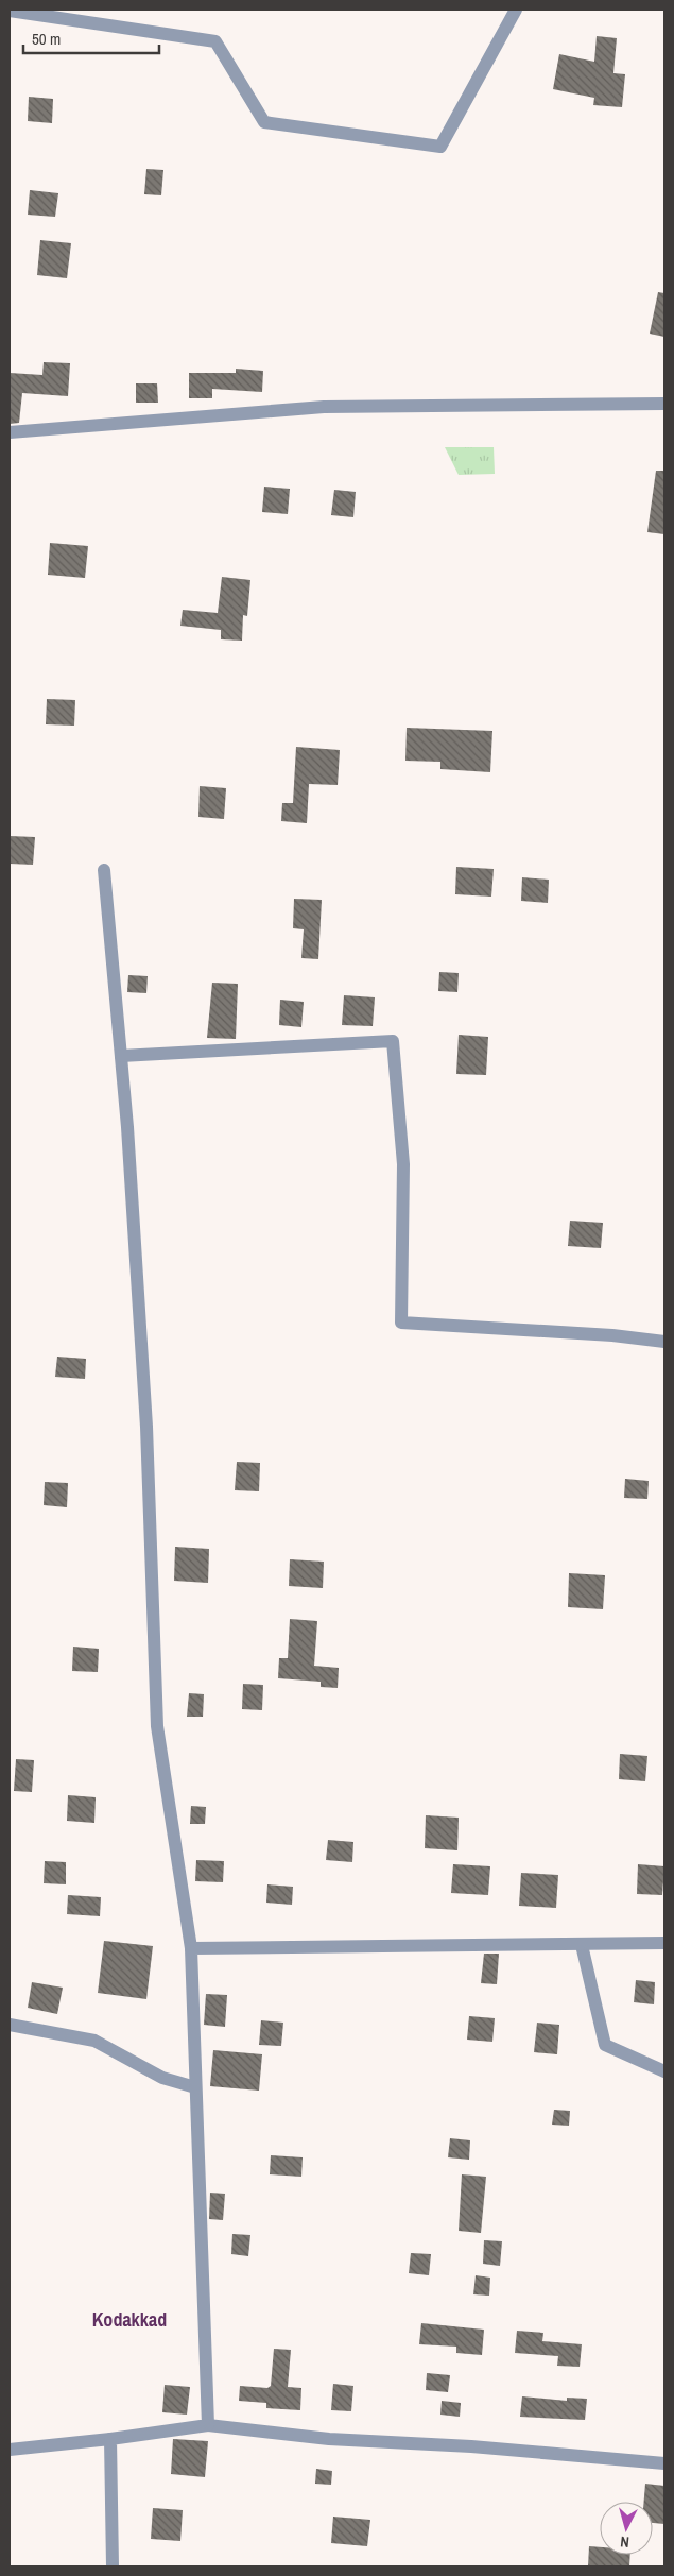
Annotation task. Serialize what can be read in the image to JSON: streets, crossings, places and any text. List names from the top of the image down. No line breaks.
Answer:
{"districts":["Kodakkad"],"scale_bar":"50 m","north":"bottom"}
